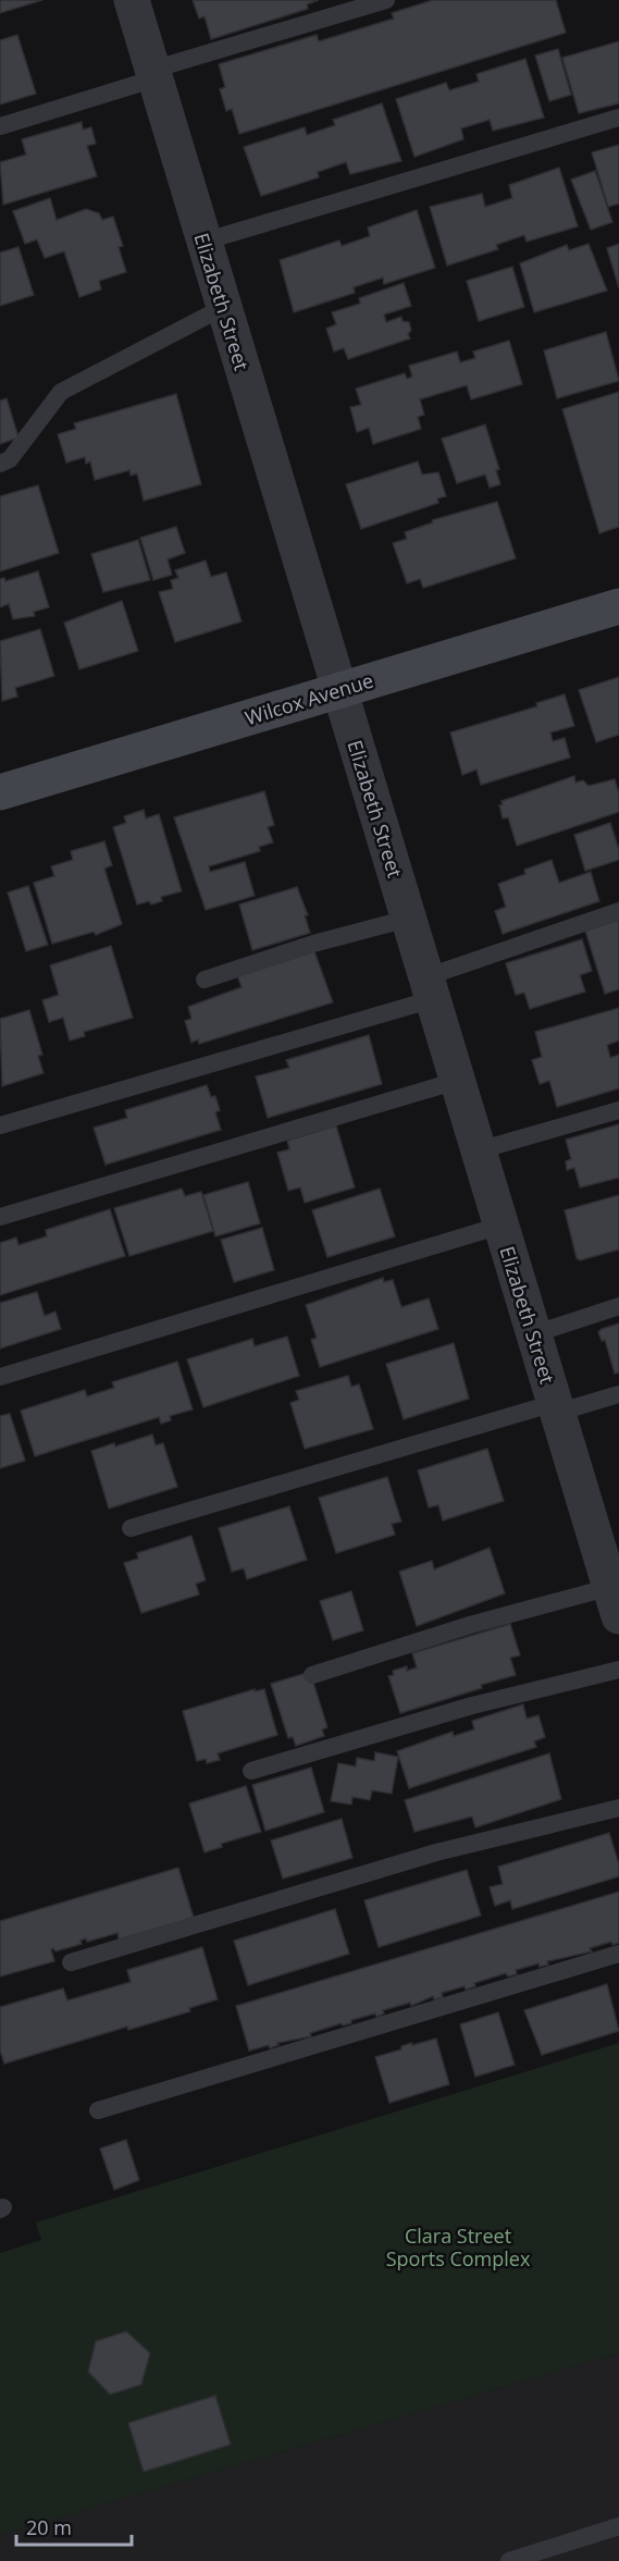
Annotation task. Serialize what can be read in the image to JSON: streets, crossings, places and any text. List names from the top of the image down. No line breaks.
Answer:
{"streets":{"street":["Elizabeth Street","Wilcox Avenue"]},"crossings":[["Elizabeth Street","Wilcox Avenue"]],"parks":["Clara Street Sports Complex"],"scale_bar":"20 m"}
